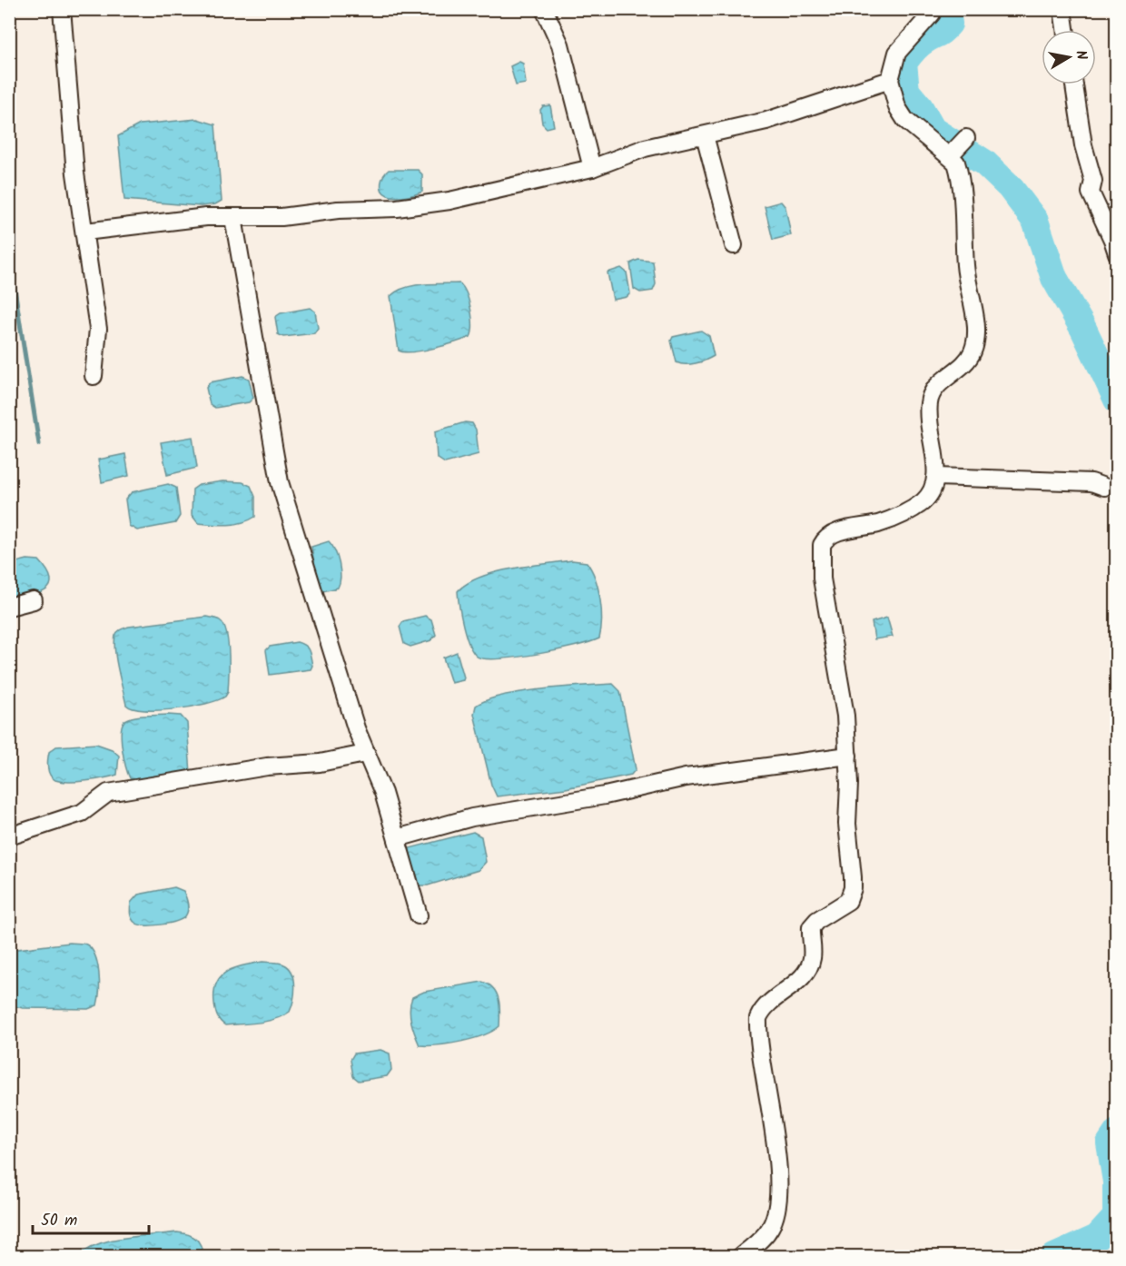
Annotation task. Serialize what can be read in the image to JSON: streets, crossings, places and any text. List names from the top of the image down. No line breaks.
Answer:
{"scale_bar":"50 m","north":"right"}
